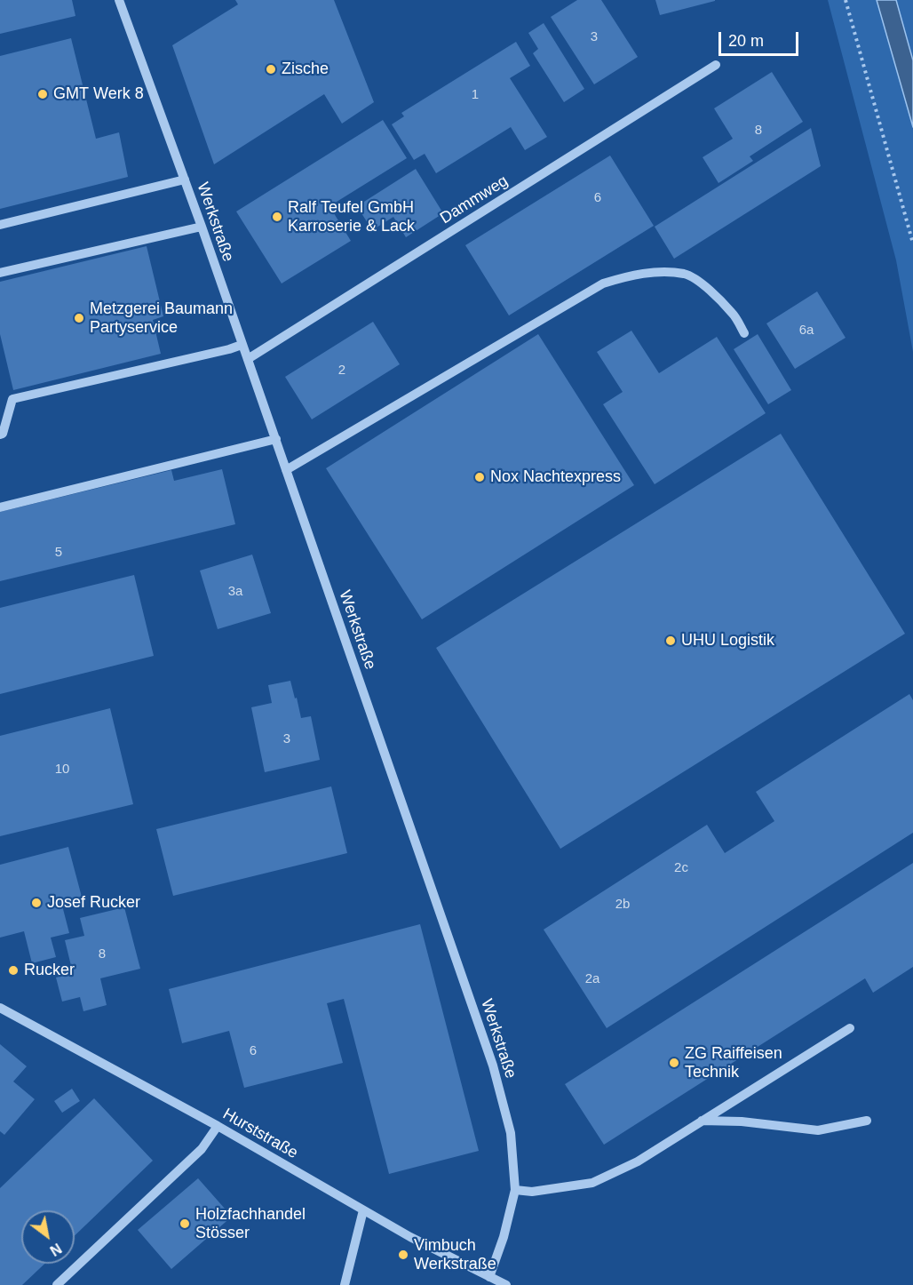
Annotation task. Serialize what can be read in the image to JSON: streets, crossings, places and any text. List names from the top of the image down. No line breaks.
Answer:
{"streets":{"street":["Dammweg","Werkstraße","Hurststraße"]},"crossings":[["Dammweg","Werkstraße"],["Werkstraße","Hurststraße"]],"places":["Zische","GMT Werk 8","Ralf Teufel GmbH Karroserie & Lack","Metzgerei Baumann Partyservice","Nox Nachtexpress","UHU Logistik","Josef Rucker","Rucker","ZG Raiffeisen Technik","Holzfachhandel Stösser","Vimbuch Werkstraße"],"house_numbers":["3","1","8","6","6a","2","5","3a","3","10","2c","2b","8","2a","6"],"scale_bar":"20 m","north":"bottom right"}
